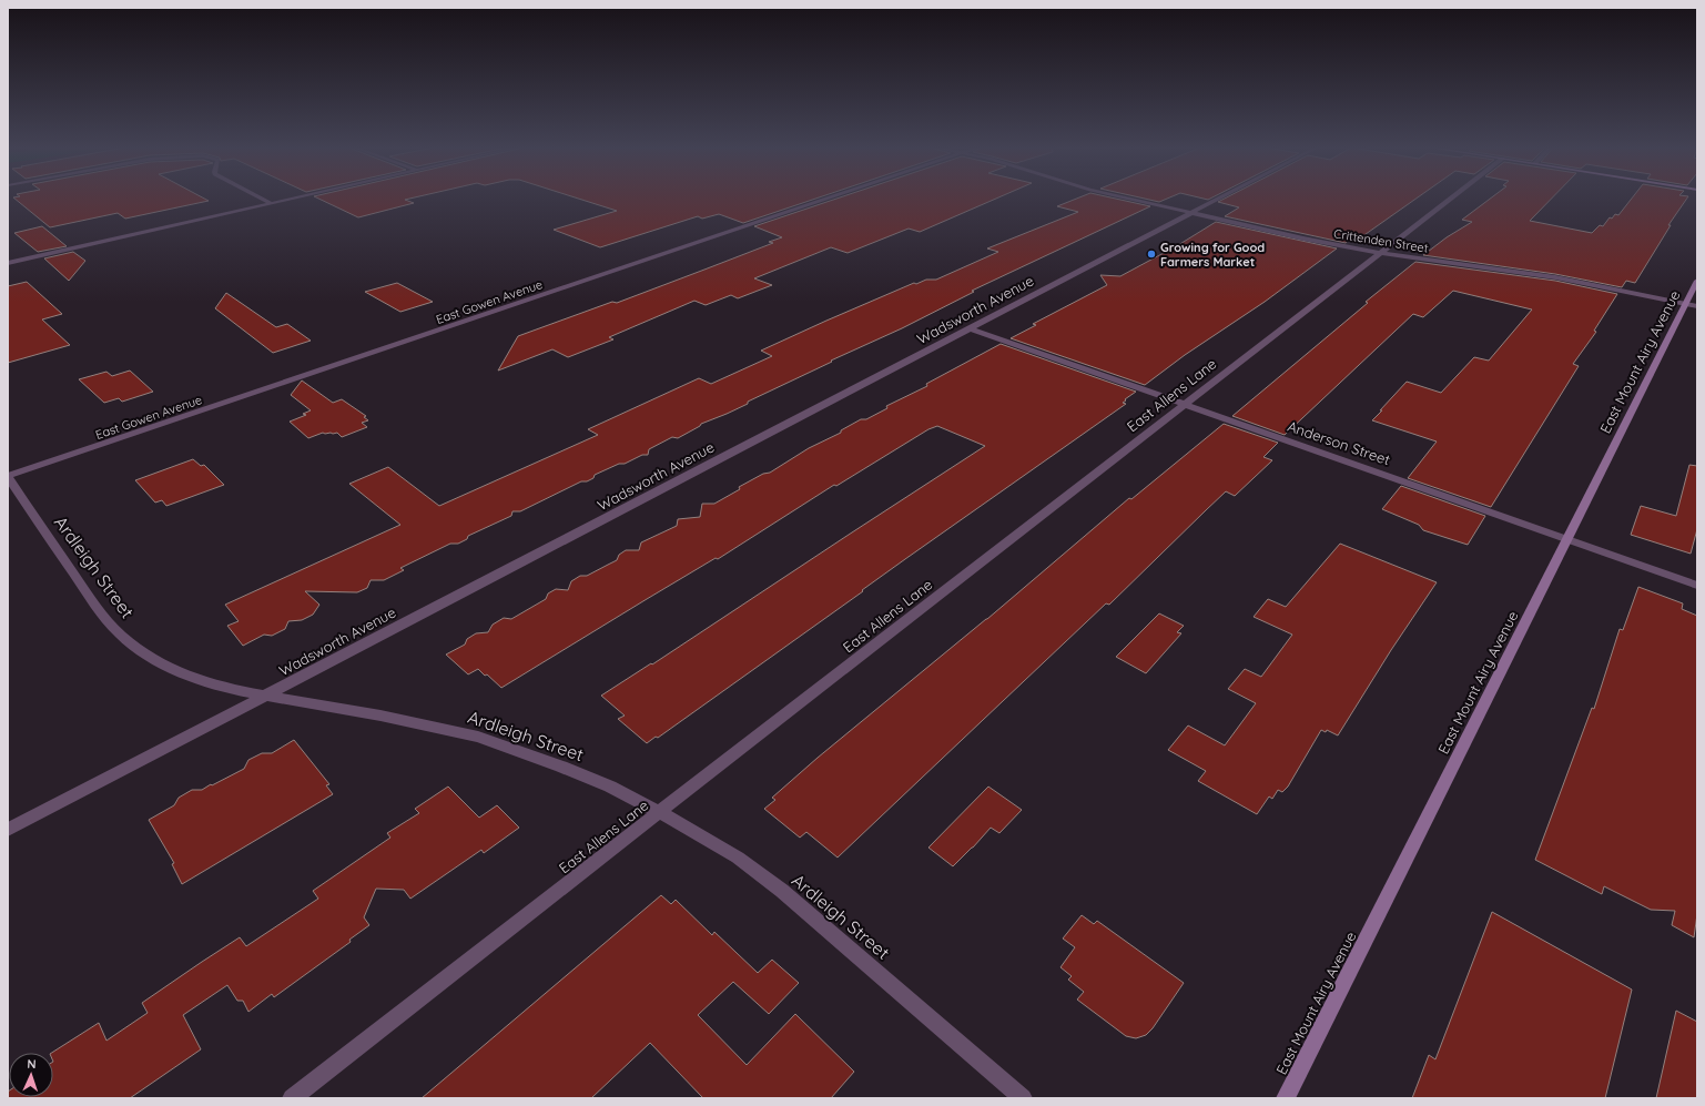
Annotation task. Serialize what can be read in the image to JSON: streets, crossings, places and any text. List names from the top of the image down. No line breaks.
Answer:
{"streets":{"main road":["East Mount Airy Avenue"],"street":["Crittenden Street","East Gowen Avenue","Wadsworth Avenue","East Allens Lane","Anderson Street","Ardleigh Street"]},"crossings":[["Crittenden Street","Wadsworth Avenue"],["Crittenden Street","East Mount Airy Avenue"],["Crittenden Street","East Allens Lane"],["East Gowen Avenue","Ardleigh Street"],["Wadsworth Avenue","Anderson Street"],["Wadsworth Avenue","Ardleigh Street"],["East Mount Airy Avenue","Anderson Street"],["East Allens Lane","Anderson Street"],["East Allens Lane","Ardleigh Street"]],"places":["Growing for Good Farmers Market"],"north":"top"}
